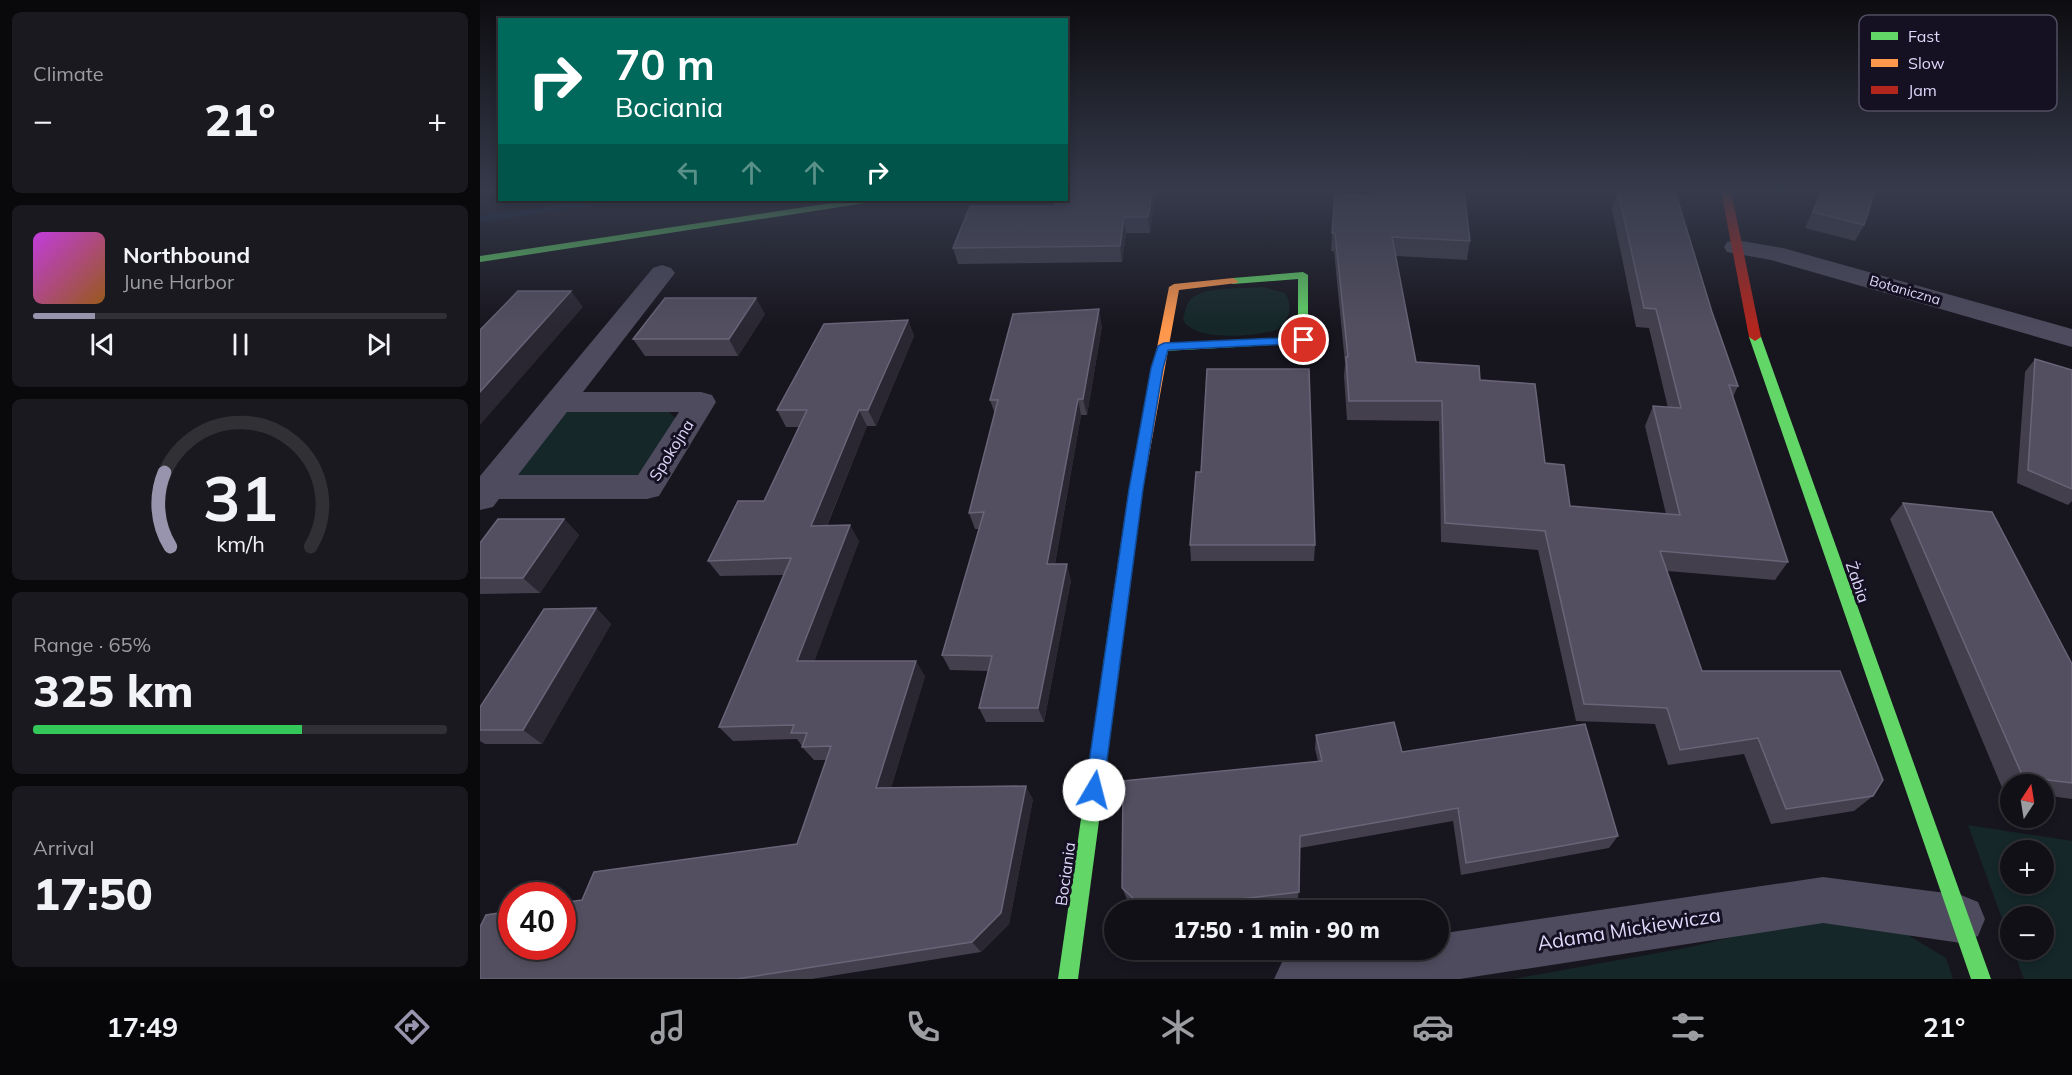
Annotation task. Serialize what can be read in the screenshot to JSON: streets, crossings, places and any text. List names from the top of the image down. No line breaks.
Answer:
{"streets":{"street":["Botaniczna","Spokojna","Żabia","Bociania","Adama Mickiewicza"]},"crossings":[["Botaniczna","Żabia"],["Żabia","Adama Mickiewicza"]],"legend":["Fast","Slow","Jam"],"north":"top","page":{"tile":["Climate",["Range · 65%","325 km"],["Arrival","17:50"]],"turn":["70 m","Bociania"],"heat":["−","21°","+"],"song":["Northbound","June Harbor"],"map_buttons":["+","−"],"limit":"40","trip":"17:50 · 1 min · 90 m","tabs":["17:49","21°"],"gauge":["31","km/h"]}}
